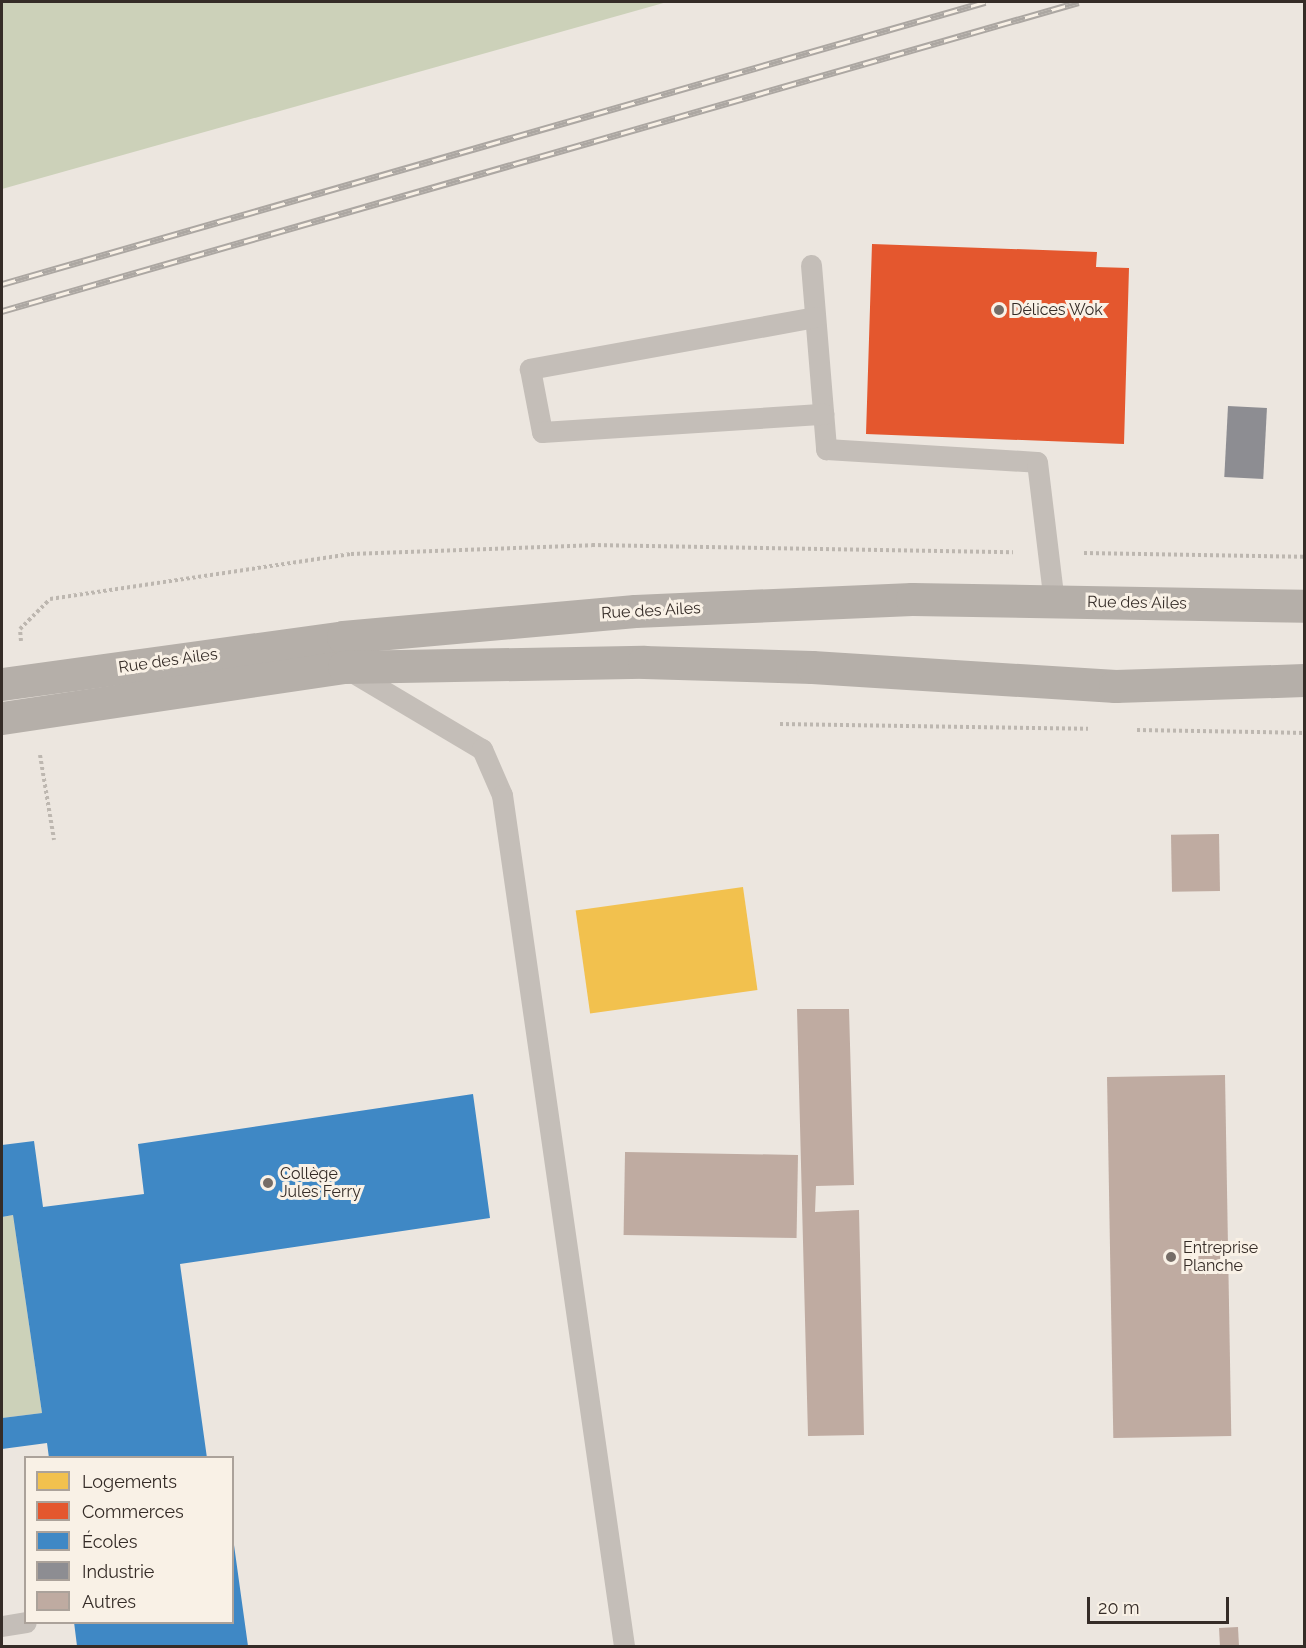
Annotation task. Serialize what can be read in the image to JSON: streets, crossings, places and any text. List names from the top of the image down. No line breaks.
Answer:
{"streets":{"main road":["Rue des Ailes"]},"places":["Délices Wok","Collège Jules Ferry","Entreprise Planche"],"legend":["Logements","Commerces","Écoles","Industrie","Autres"],"scale_bar":"20 m"}
